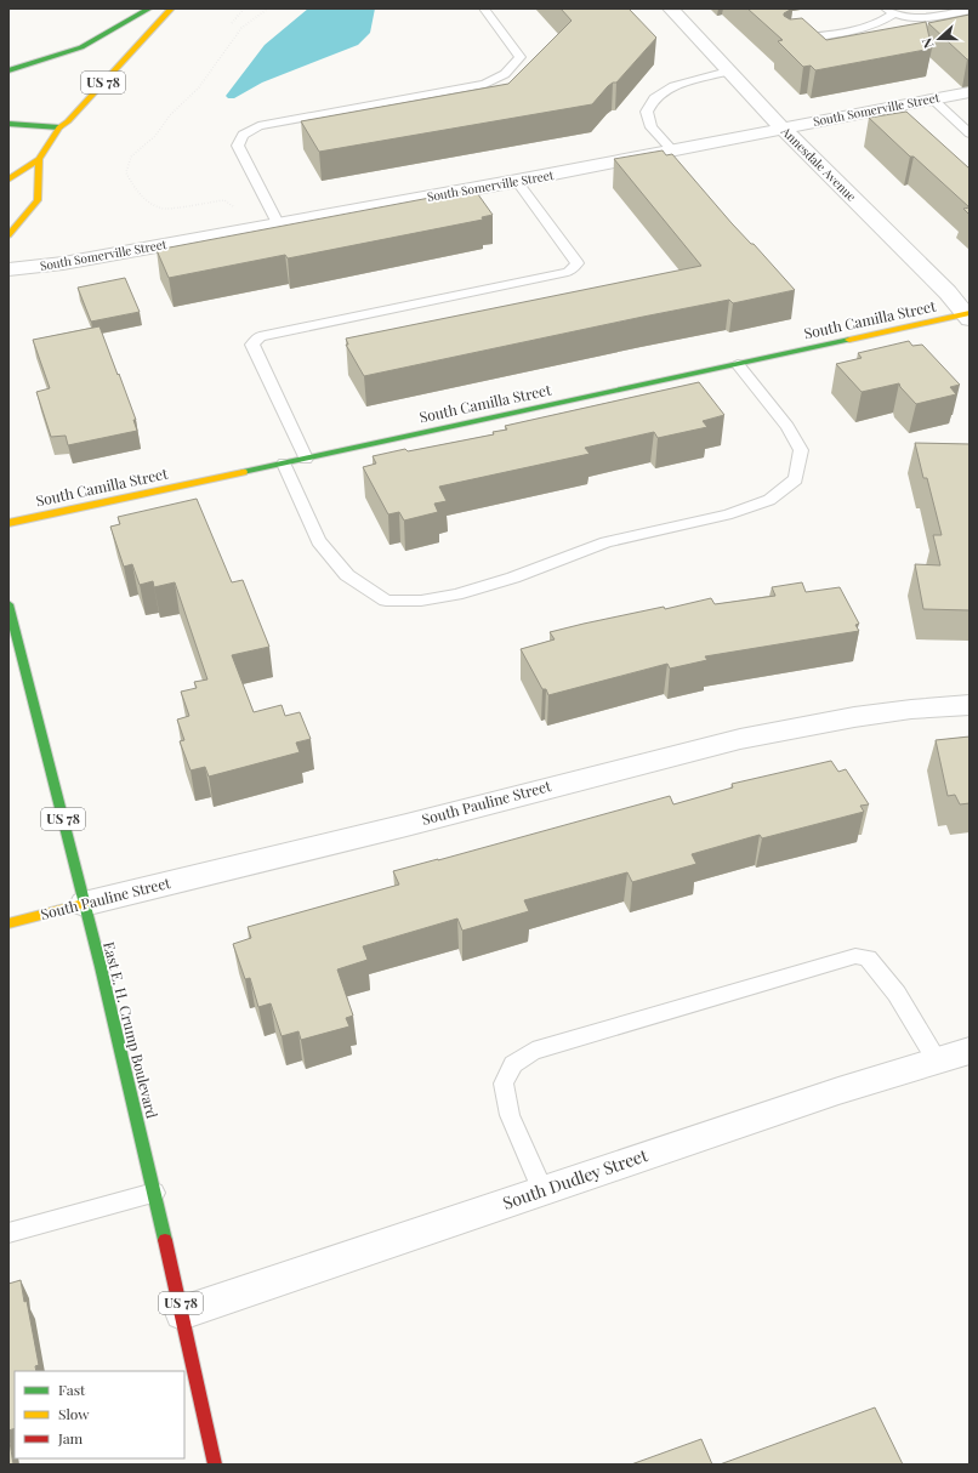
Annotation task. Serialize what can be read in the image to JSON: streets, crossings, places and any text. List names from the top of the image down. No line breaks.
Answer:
{"streets":{"main road":["US 78","South Camilla Street","South Pauline Street","East E. H. Crump Boulevard"],"street":["South Somerville Street","Annesdale Avenue","South Dudley Street"]},"crossings":[["South Somerville Street","Annesdale Avenue"],["Annesdale Avenue","South Camilla Street"],["South Pauline Street","East E. H. Crump Boulevard"],["East E. H. Crump Boulevard","South Dudley Street"]],"legend":["Fast","Slow","Jam"],"north":"left"}
